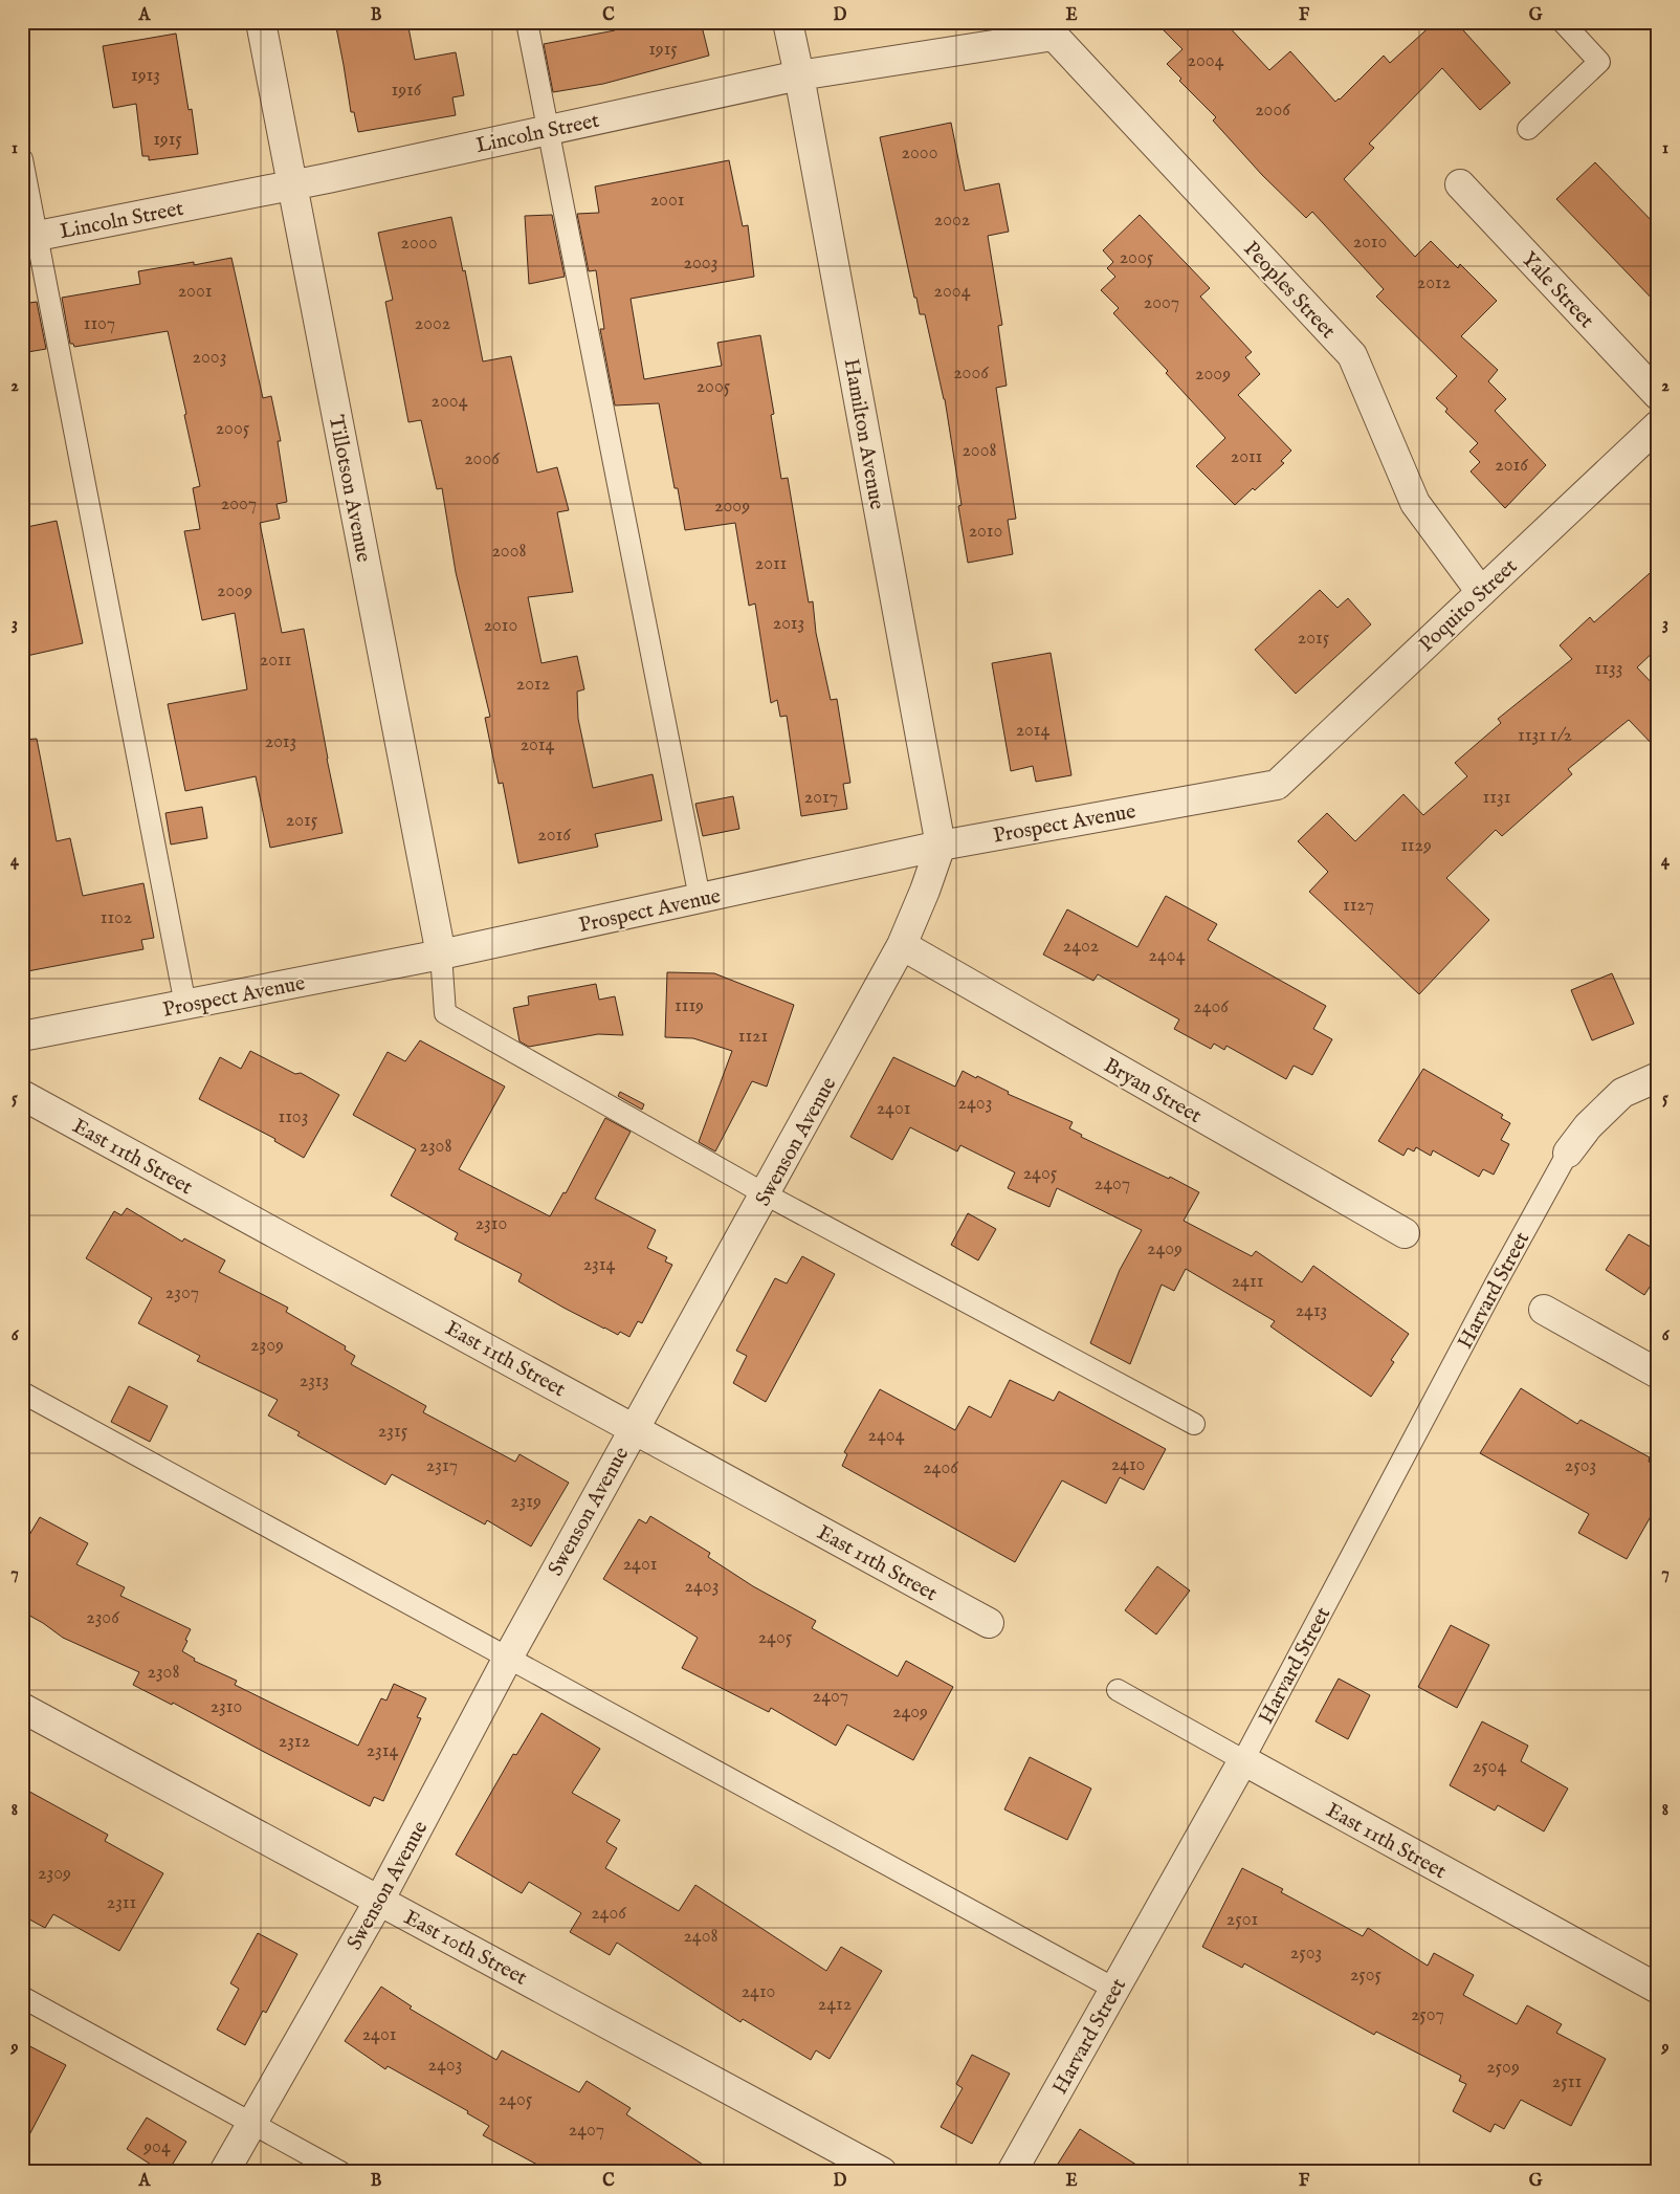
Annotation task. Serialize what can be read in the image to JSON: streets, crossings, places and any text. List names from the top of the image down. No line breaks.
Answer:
{"streets":{"street":["Lincoln Street","Peoples Street","Yale Street","Hamilton Avenue","Tillotson Avenue","Poquito Street","Prospect Avenue","Bryan Street","Swenson Avenue","East 11th Street","Harvard Street","East 10th Street"]},"crossings":[["Lincoln Street","Peoples Street"],["Lincoln Street","Hamilton Avenue"],["Lincoln Street","Tillotson Avenue"],["Peoples Street","Poquito Street"],["Hamilton Avenue","Prospect Avenue"],["Hamilton Avenue","Swenson Avenue"],["Tillotson Avenue","Prospect Avenue"],["Poquito Street","Prospect Avenue"],["Prospect Avenue","Swenson Avenue"],["Bryan Street","Swenson Avenue"],["Swenson Avenue","East 11th Street"],["Swenson Avenue","East 10th Street"],["East 11th Street","Harvard Street"]],"house_numbers":["1915","2004","1913","1916","2006","1915","2000","2001","2002","2010","2000","2005","2003","2012","2001","2004","2007","1107","2002","2003","2006","2009","2005","2004","2005","2008","2011","2006","2016","2007","2009","2010","2008","2011","2009","2013","2010","2015","2011","1133","2012","2014","1131 1/2","2013","2014","2017","1131","2015","2016","1129","1127","1102","2402","2404","1119","2406","1121","2403","2401","1103","2308","2405","2407","2310","2409","2314","2411","2307","2413","2309","2313","2315","2404","2410","2317","2503","2406","2319","2401","2403","2306","2405","2308","2407","2310","2409","2312","2314","2504","2309","2311","2406","2501","2408","2503","2505","2410","2412","2507","2401","2403","2509","2511","2405","2407","904"],"grid":{"columns":["A","B","C","D","E","F","G"],"rows":["1","2","3","4","5","6","7","8","9"]}}
